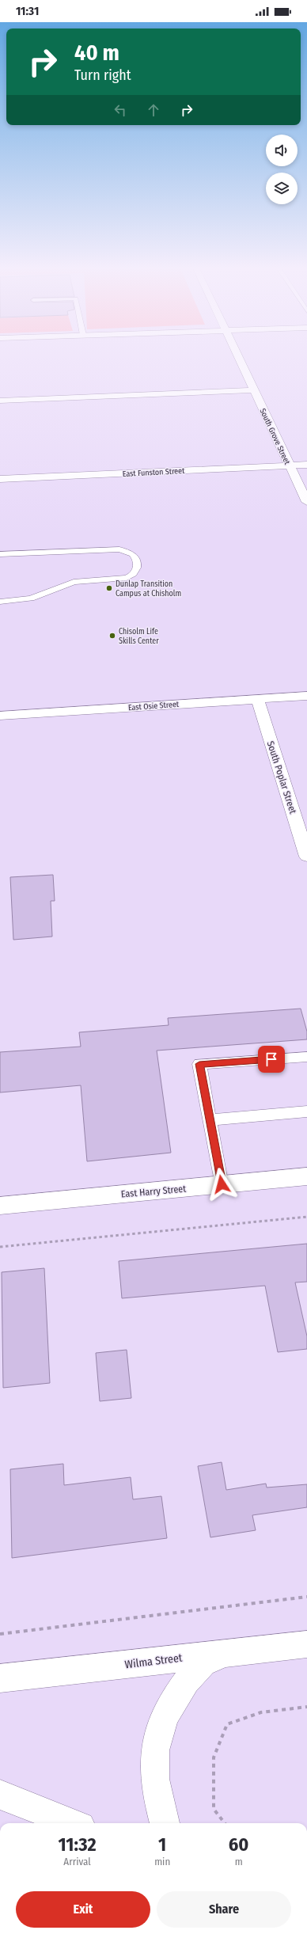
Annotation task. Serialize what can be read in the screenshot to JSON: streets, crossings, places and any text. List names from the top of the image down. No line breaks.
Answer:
{"streets":{"street":["South Grove Street","East Funston Street","East Osie Street","South Poplar Street","East Harry Street","Wilma Street"]},"crossings":[["South Grove Street","East Funston Street"],["East Osie Street","South Poplar Street"]],"places":["Dunlap Transition Campus at Chisholm","Chisolm Life Skills Center"],"page":{"status":"11:31","turn":["40 m","Turn right"],"eta":["11:32","Arrival","1","min","60","m"],"buttons":["Exit","Share"]}}
